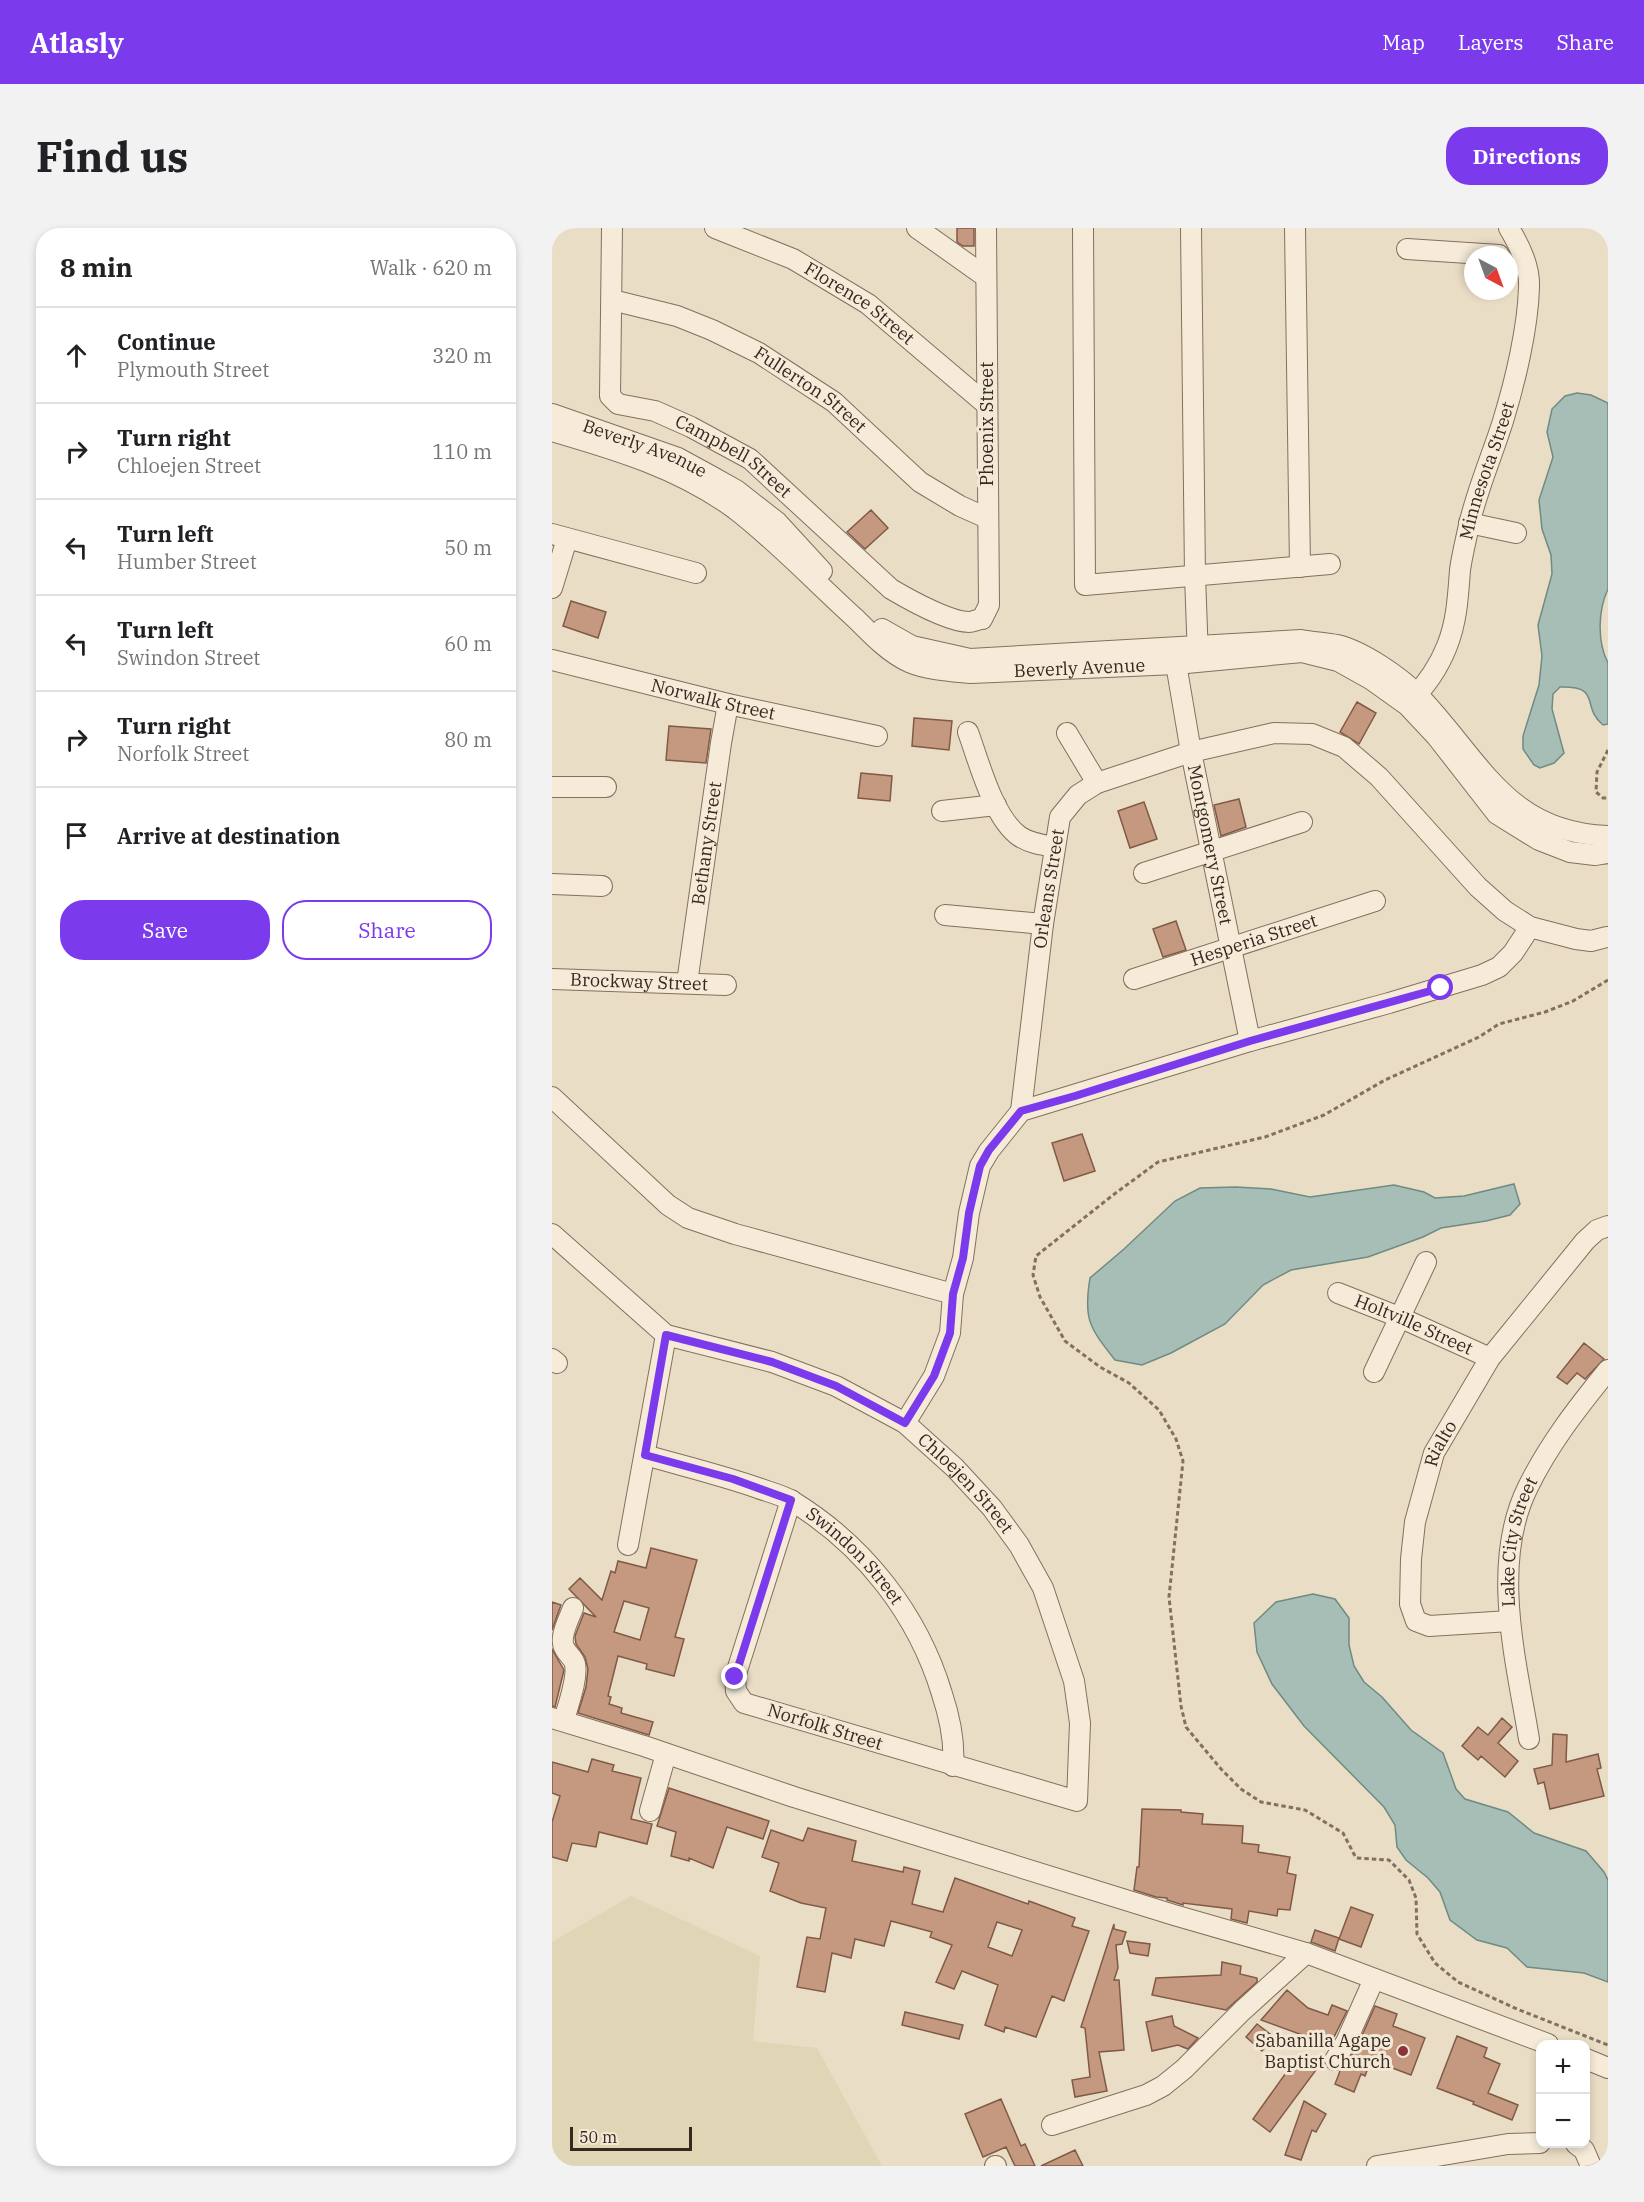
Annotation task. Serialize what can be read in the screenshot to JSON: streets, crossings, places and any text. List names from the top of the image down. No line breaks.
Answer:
{"streets":{"street":["Florence Street","Fullerton Street","Phoenix Street","Beverly Avenue","Campbell Street","Minnesota Street","Norwalk Street","Bethany Street","Montgomery Street","Orleans Street","Hesperia Street","Brockway Street","Holtville Street","Rialto","Chloejen Street","Lake City Street","Swindon Street","Norfolk Street"]},"crossings":[["Florence Street","Phoenix Street"],["Fullerton Street","Phoenix Street"],["Fullerton Street","Campbell Street"],["Phoenix Street","Campbell Street"],["Beverly Avenue","Minnesota Street"],["Beverly Avenue","Montgomery Street"],["Norwalk Street","Bethany Street"],["Bethany Street","Brockway Street"],["Montgomery Street","Orleans Street"],["Montgomery Street","Hesperia Street"],["Holtville Street","Rialto"],["Rialto","Lake City Street"],["Chloejen Street","Norfolk Street"],["Swindon Street","Norfolk Street"]],"places":["Sabanilla Agape Baptist Church"],"scale_bar":"50 m","north":"bottom right","page":{"header":"Atlasly","nav":["Map","Layers","Share"],"buttons":["Directions",["Save","Share"]],"title":"Find us","heading":["8 min","Walk · 620 m"],"list":[["Continue","Plymouth Street","320 m"],["Turn right","Chloejen Street","110 m"],["Turn left","Humber Street","50 m"],["Turn left","Swindon Street","60 m"],["Turn right","Norfolk Street","80 m"],"Arrive at destination"],"map_buttons":["+","−"],"scale":"50 m"}}
